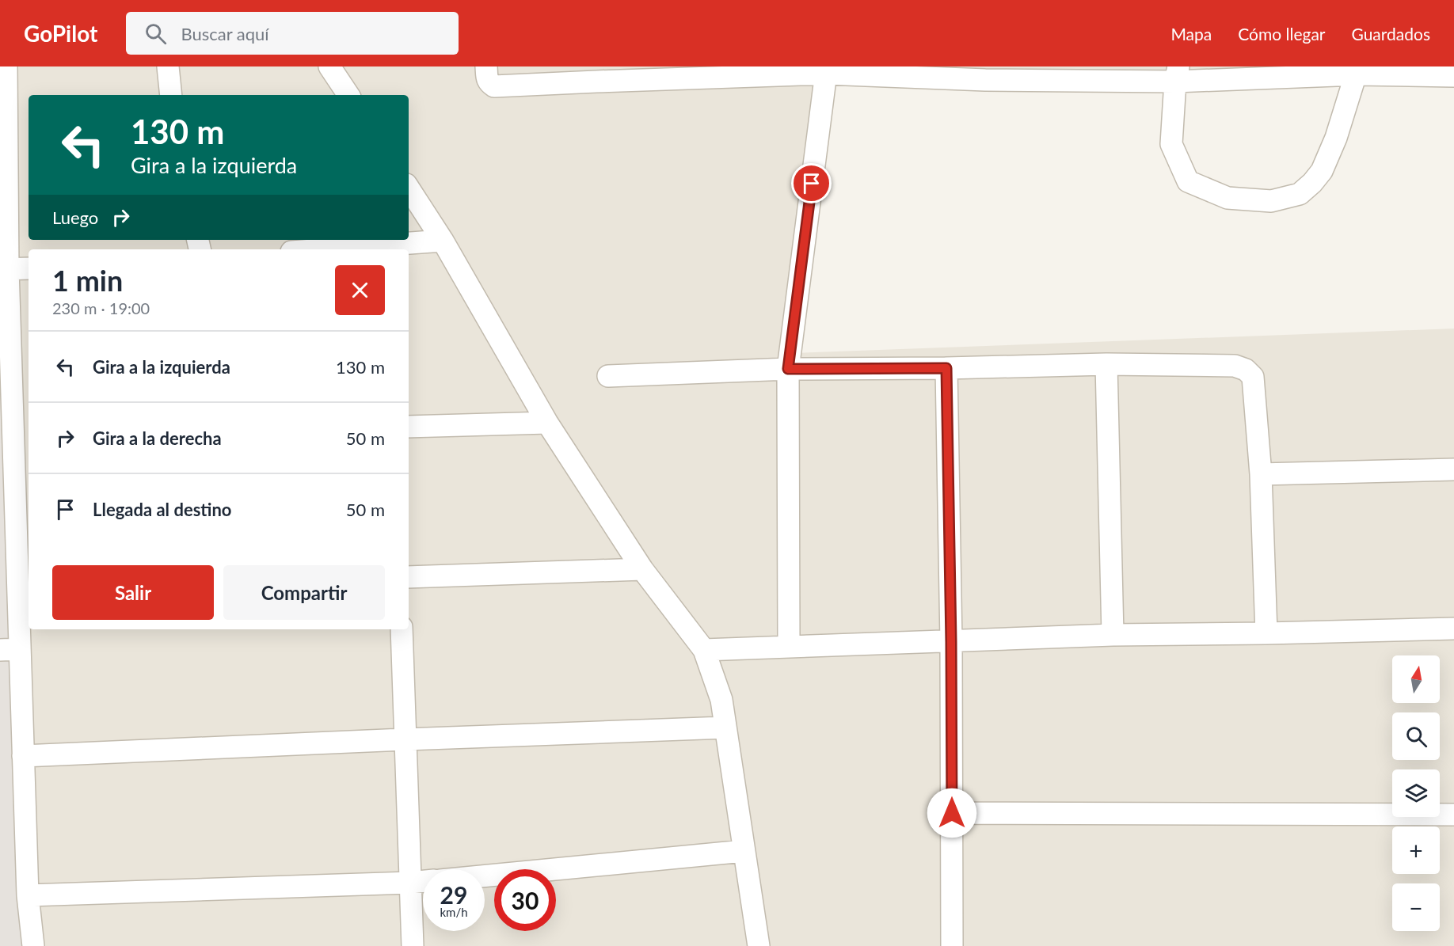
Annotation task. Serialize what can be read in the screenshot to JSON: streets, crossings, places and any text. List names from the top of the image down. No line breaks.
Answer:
{"north":"top","page":{"header":"GoPilot","search":"Buscar aquí","nav":["Mapa","Cómo llegar","Guardados"],"turn":["130 m","Gira a la izquierda"],"then":"Luego","heading":["1 min","230 m · 19:00"],"list":[{"name":"Gira a la izquierda","value":"130 m"},{"name":"Gira a la derecha","value":"50 m"},{"name":"Llegada al destino","value":"50 m"}],"buttons":["Salir","Compartir"],"map_buttons":["+","−"],"speed":"29 km/h","limit":"30"}}
